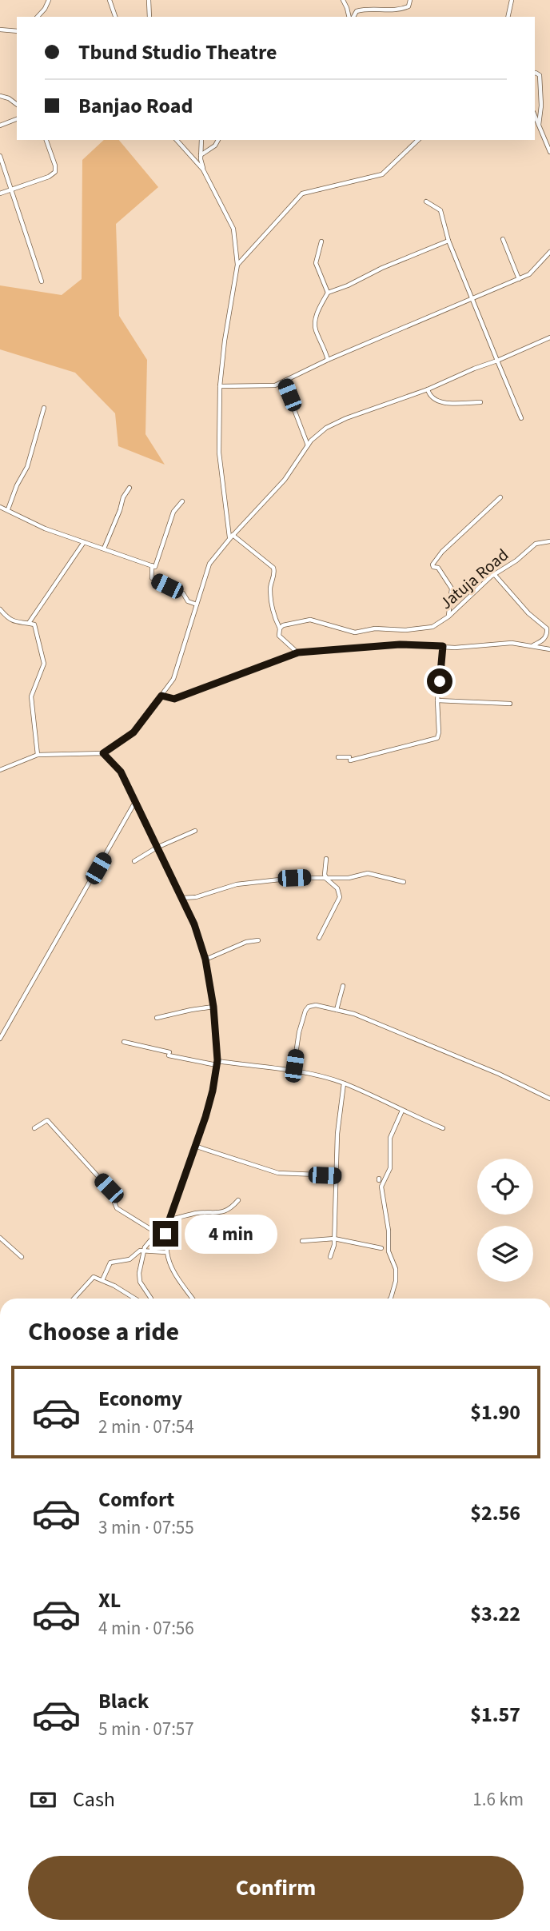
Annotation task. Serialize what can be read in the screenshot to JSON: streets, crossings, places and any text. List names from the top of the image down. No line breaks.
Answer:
{"streets":{"street":["Jatuja Road"]},"page":{"banner":["Tbund Studio Theatre","Banjao Road"],"bubble":"4 min","heading":"Choose a ride","list":[{"name":"Economy","note":"2 min · 07:54","value":"$1.90"},{"name":"Comfort","note":"3 min · 07:55","value":"$2.56"},{"name":"XL","note":"4 min · 07:56","value":"$3.22"},{"name":"Black","note":"5 min · 07:57","value":"$1.57"}],"pay":["Cash","1.6 km"],"buttons":"Confirm"}}
